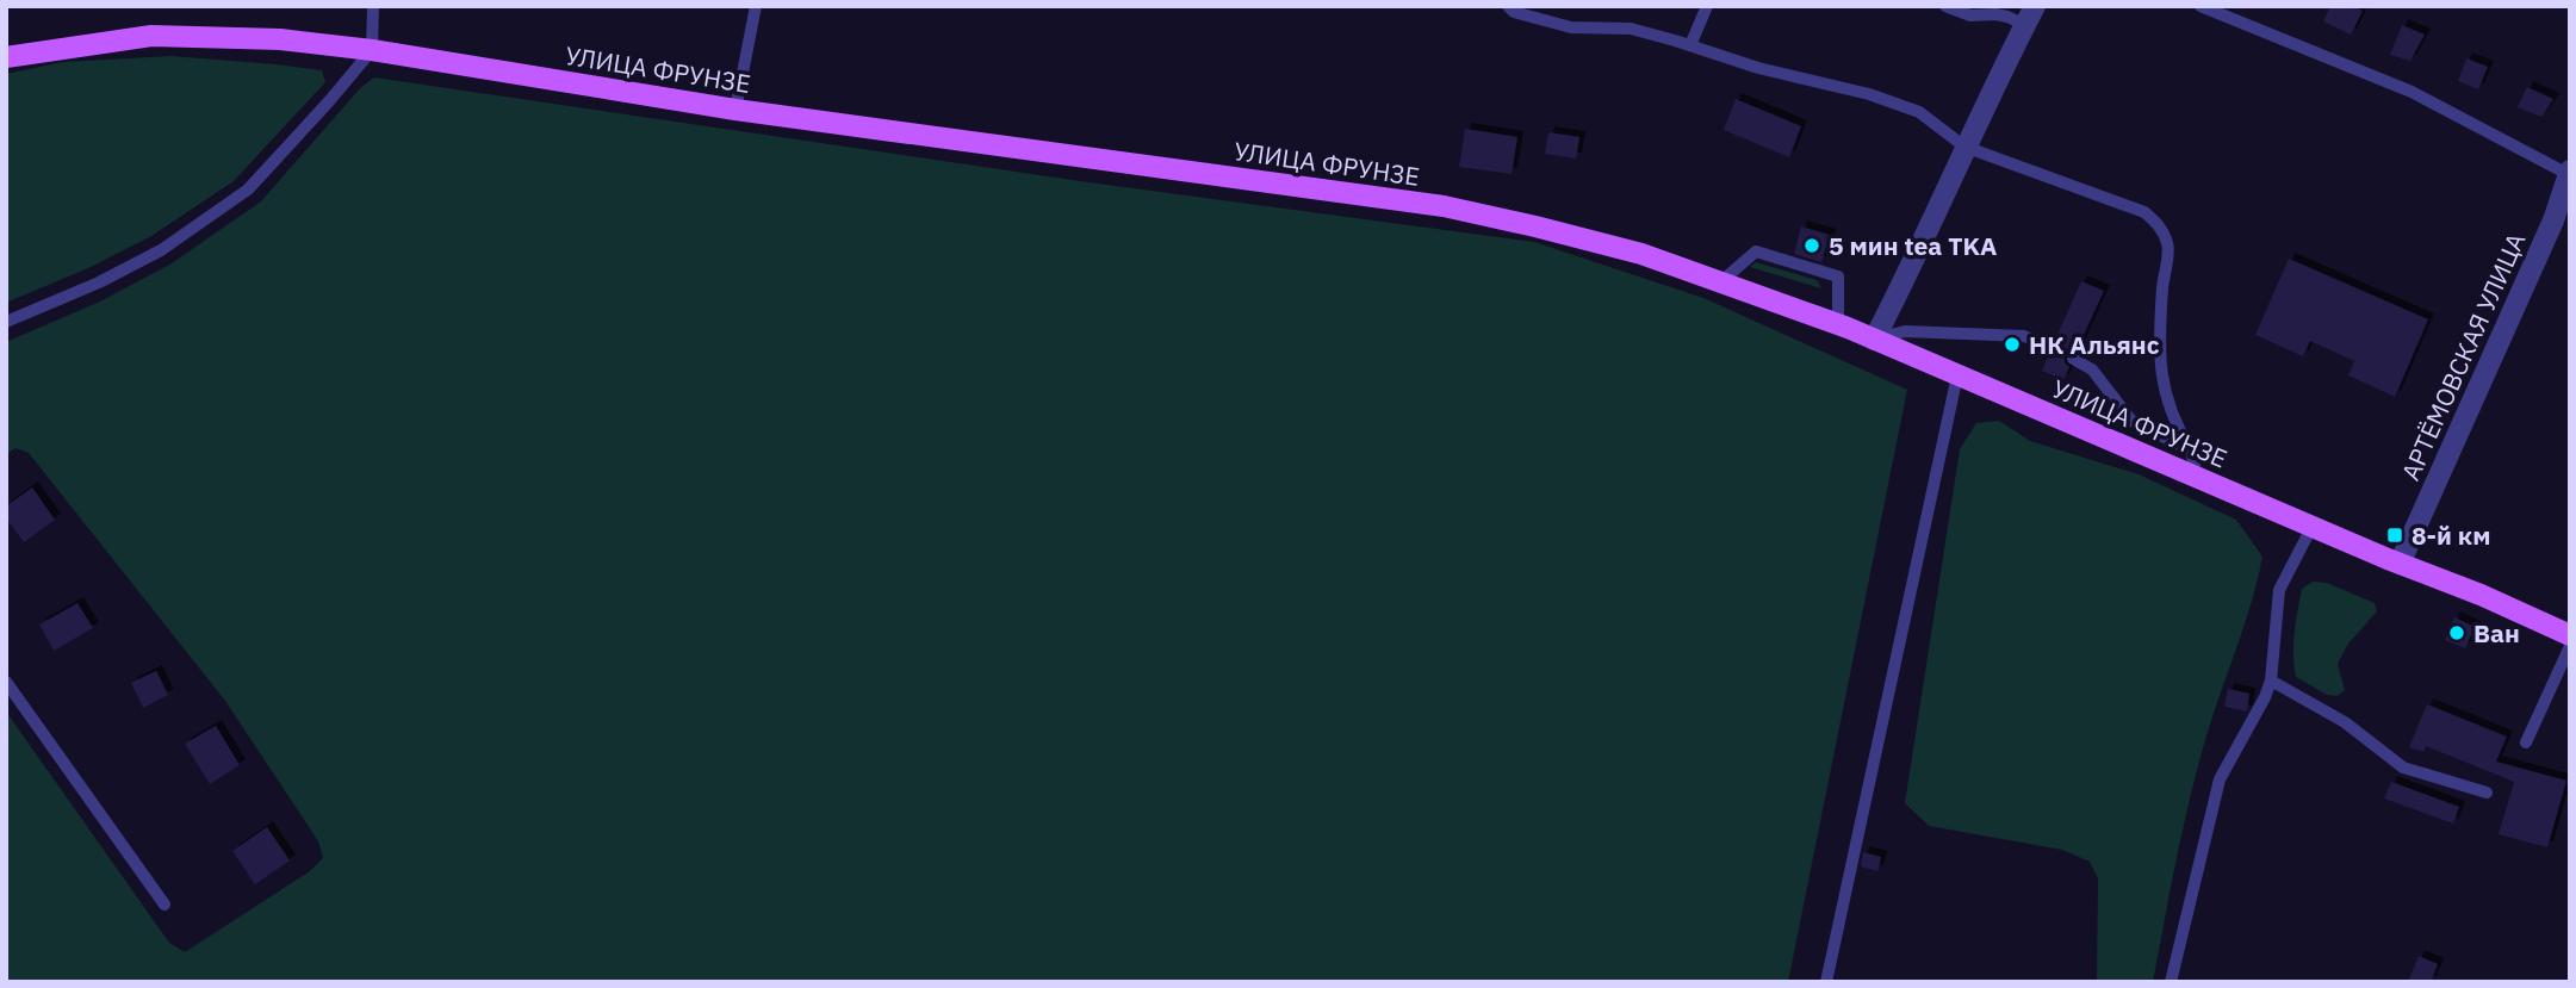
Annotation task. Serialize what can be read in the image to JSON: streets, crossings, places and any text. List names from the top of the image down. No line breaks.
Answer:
{"streets":{"main road":["УЛИЦА ФРУНЗЕ"],"street":["АРТЁМОВСКАЯ УЛИЦА"]},"crossings":[["УЛИЦА ФРУНЗЕ","АРТЁМОВСКАЯ УЛИЦА"]],"places":{"other":["5 мин tea TKA","НК Альянс","Ван"],"transit":["8-й км"]}}
